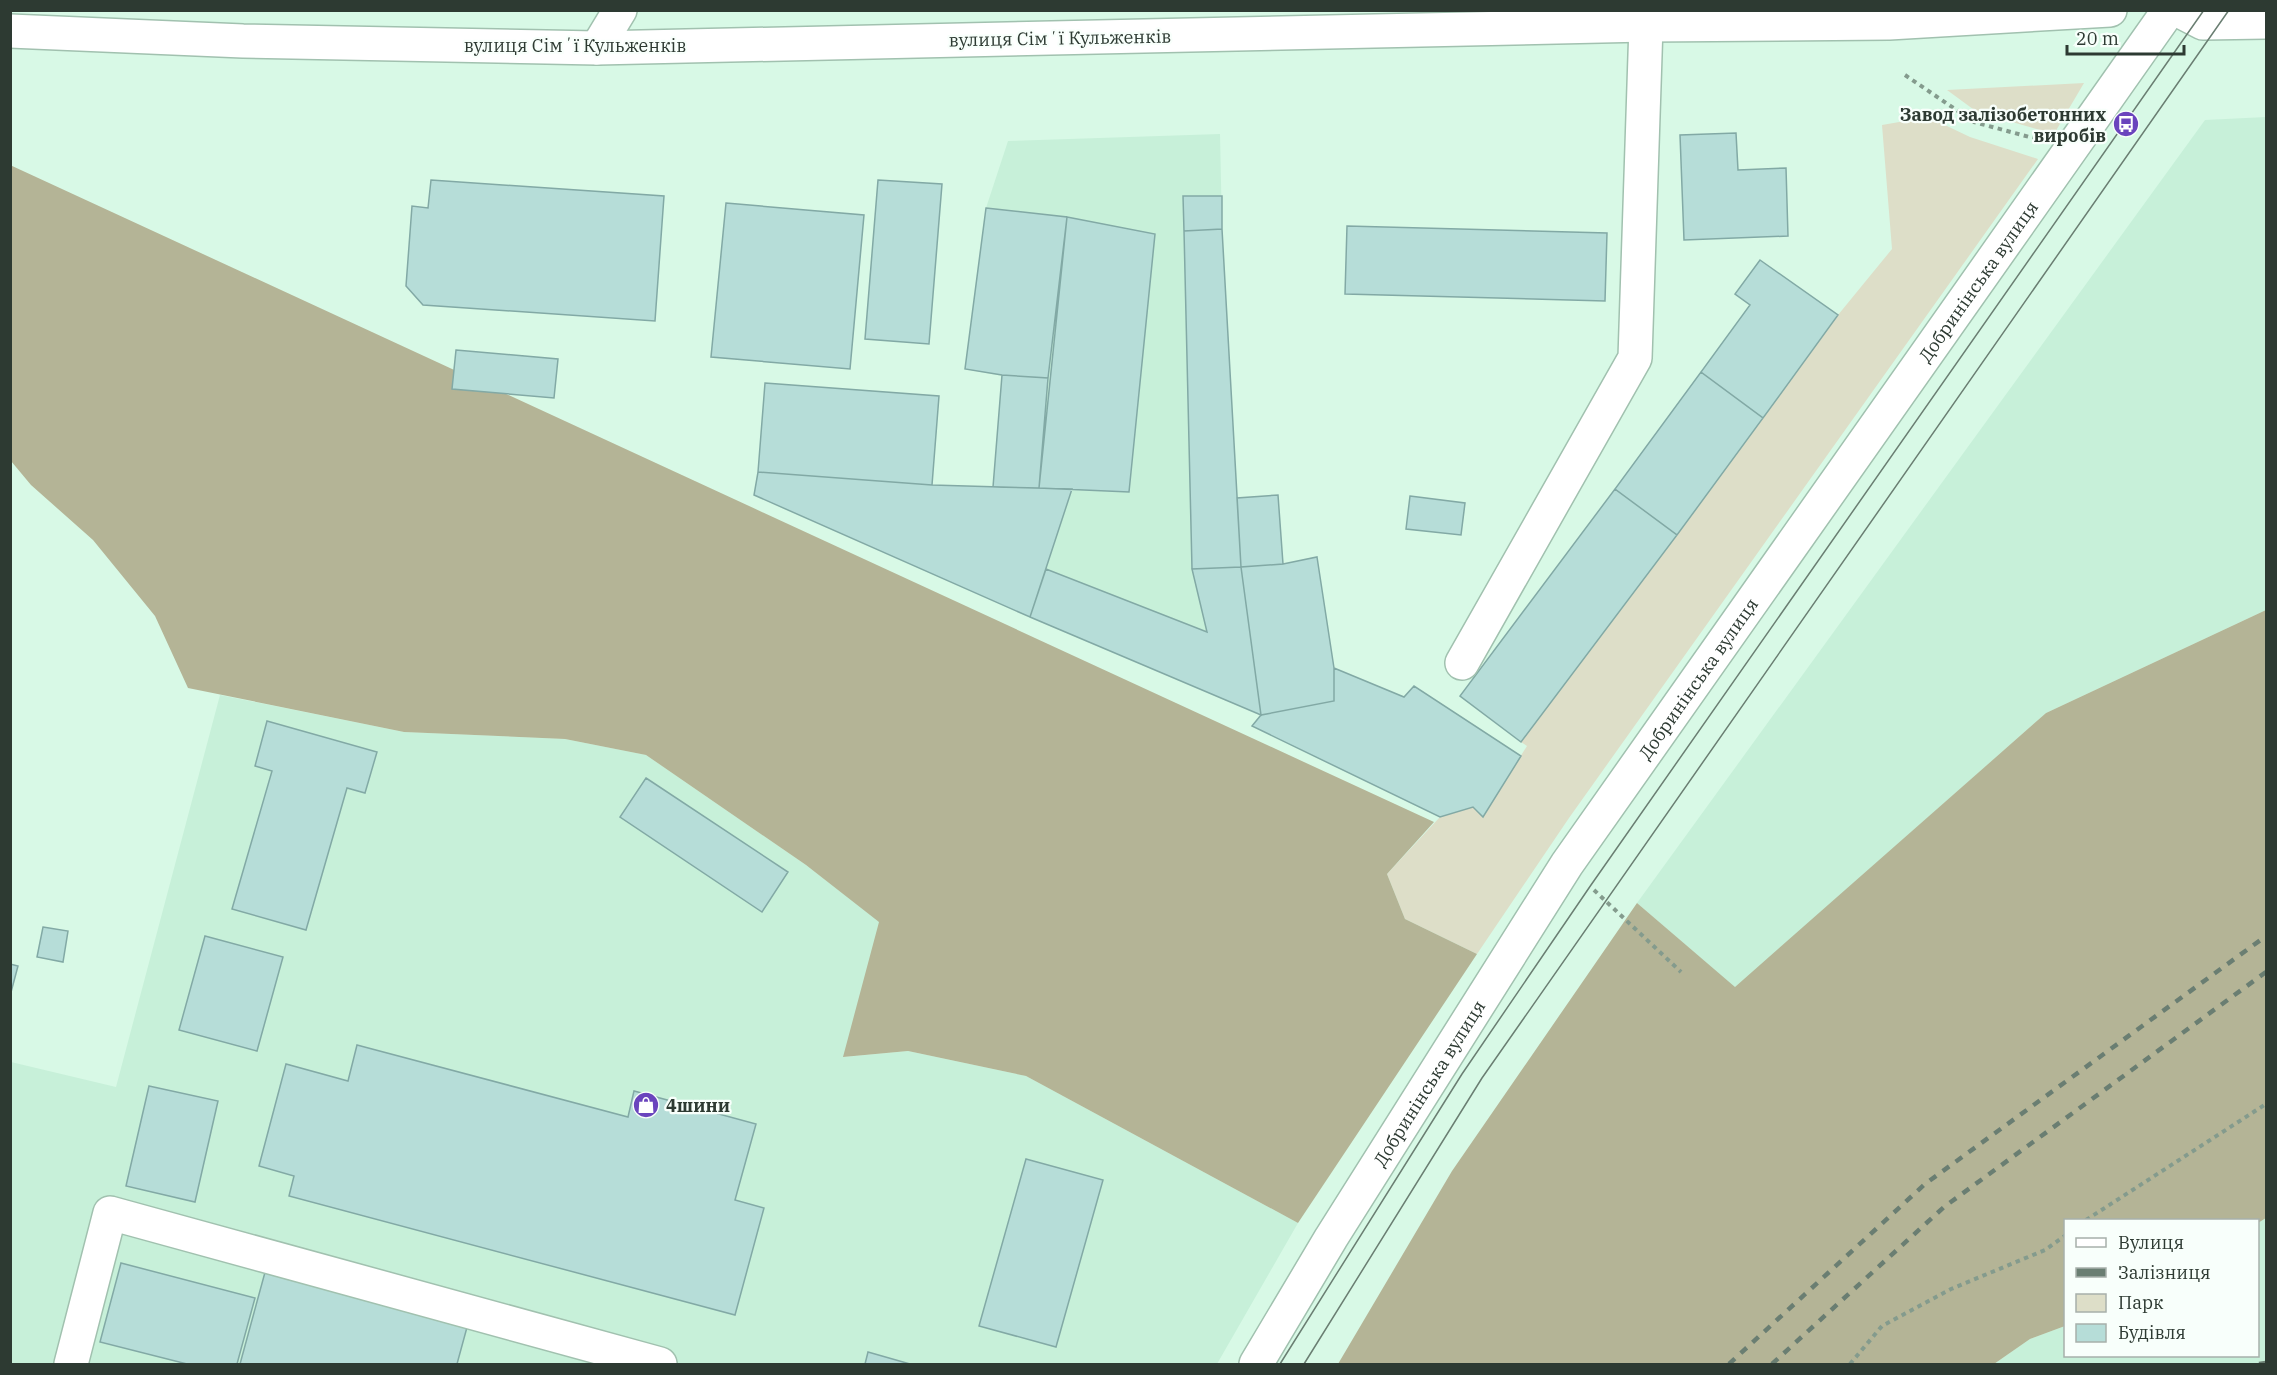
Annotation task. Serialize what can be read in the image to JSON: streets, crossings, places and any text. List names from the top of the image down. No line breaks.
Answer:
{"streets":{"main road":["вулиця Сімʼї Кульженків","Добринінська вулиця"]},"places":{"bus stop":["Завод залізобетонних виробів"],"shop":["4шини"]},"legend":["Вулиця","Залізниця","Парк","Будівля"],"scale_bar":"20 m"}
